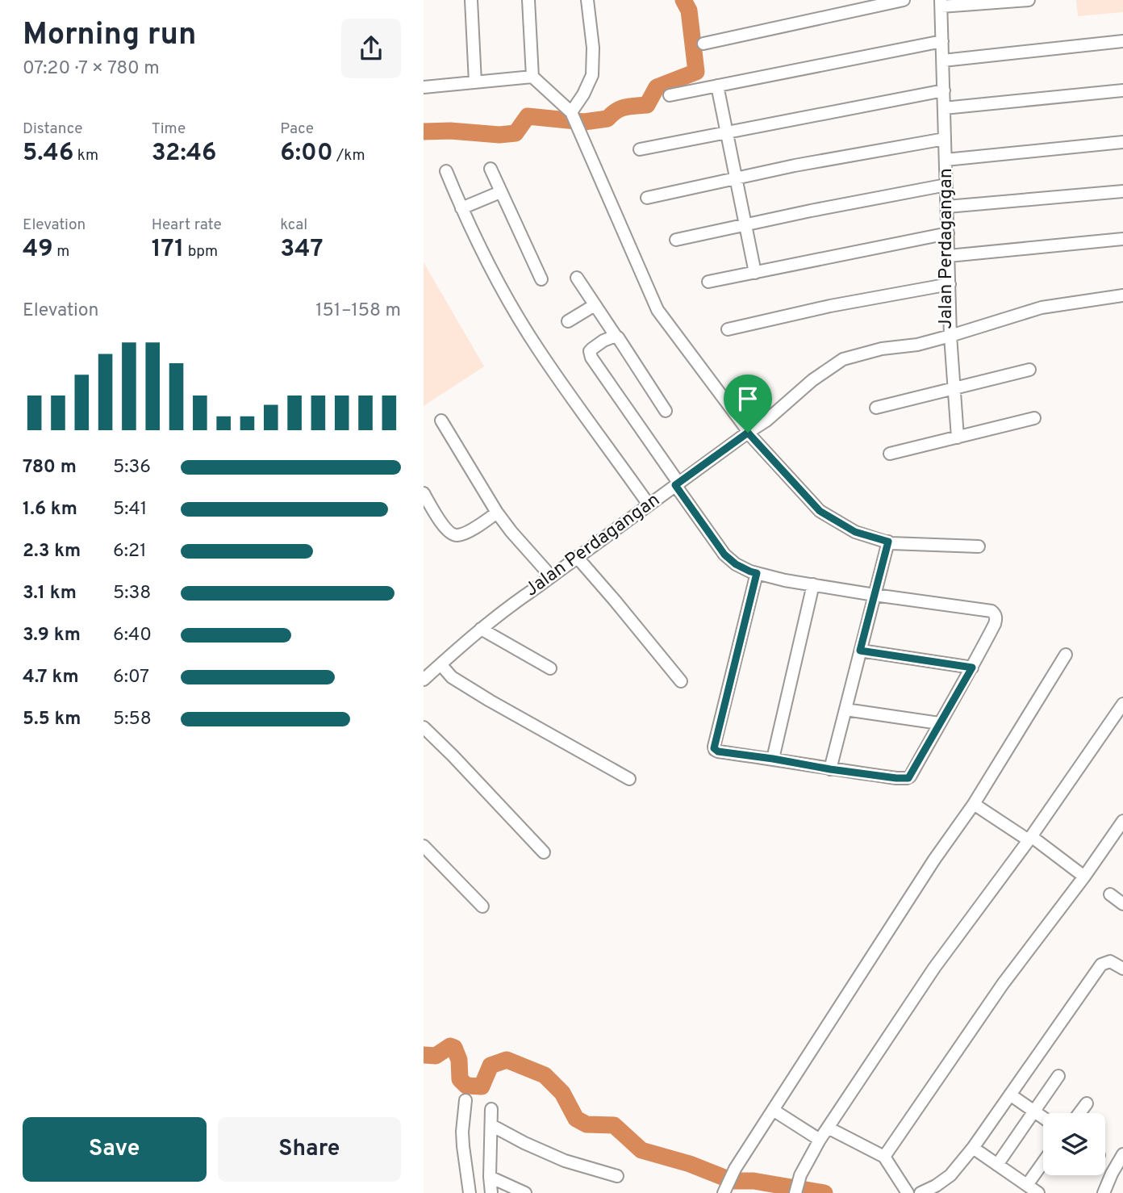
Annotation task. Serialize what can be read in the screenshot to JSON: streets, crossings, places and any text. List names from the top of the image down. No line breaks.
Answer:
{"streets":{"street":["Jalan Perdagangan"]},"page":{"heading":["Morning run","07:20 · 7 × 780 m"],"stats":[["Distance","5.46 km"],["Time","32:46"],["Pace","6:00 /km"],["Elevation","49 m"],["Heart rate","171 bpm"],["kcal","347"]],"chart":["Elevation","151–158 m"],"list":[{"name":"780 m","note":"5:36"},{"name":"1.6 km","note":"5:41"},{"name":"2.3 km","note":"6:21"},{"name":"3.1 km","note":"5:38"},{"name":"3.9 km","note":"6:40"},{"name":"4.7 km","note":"6:07"},{"name":"5.5 km","note":"5:58"}],"buttons":["Save","Share"]}}
